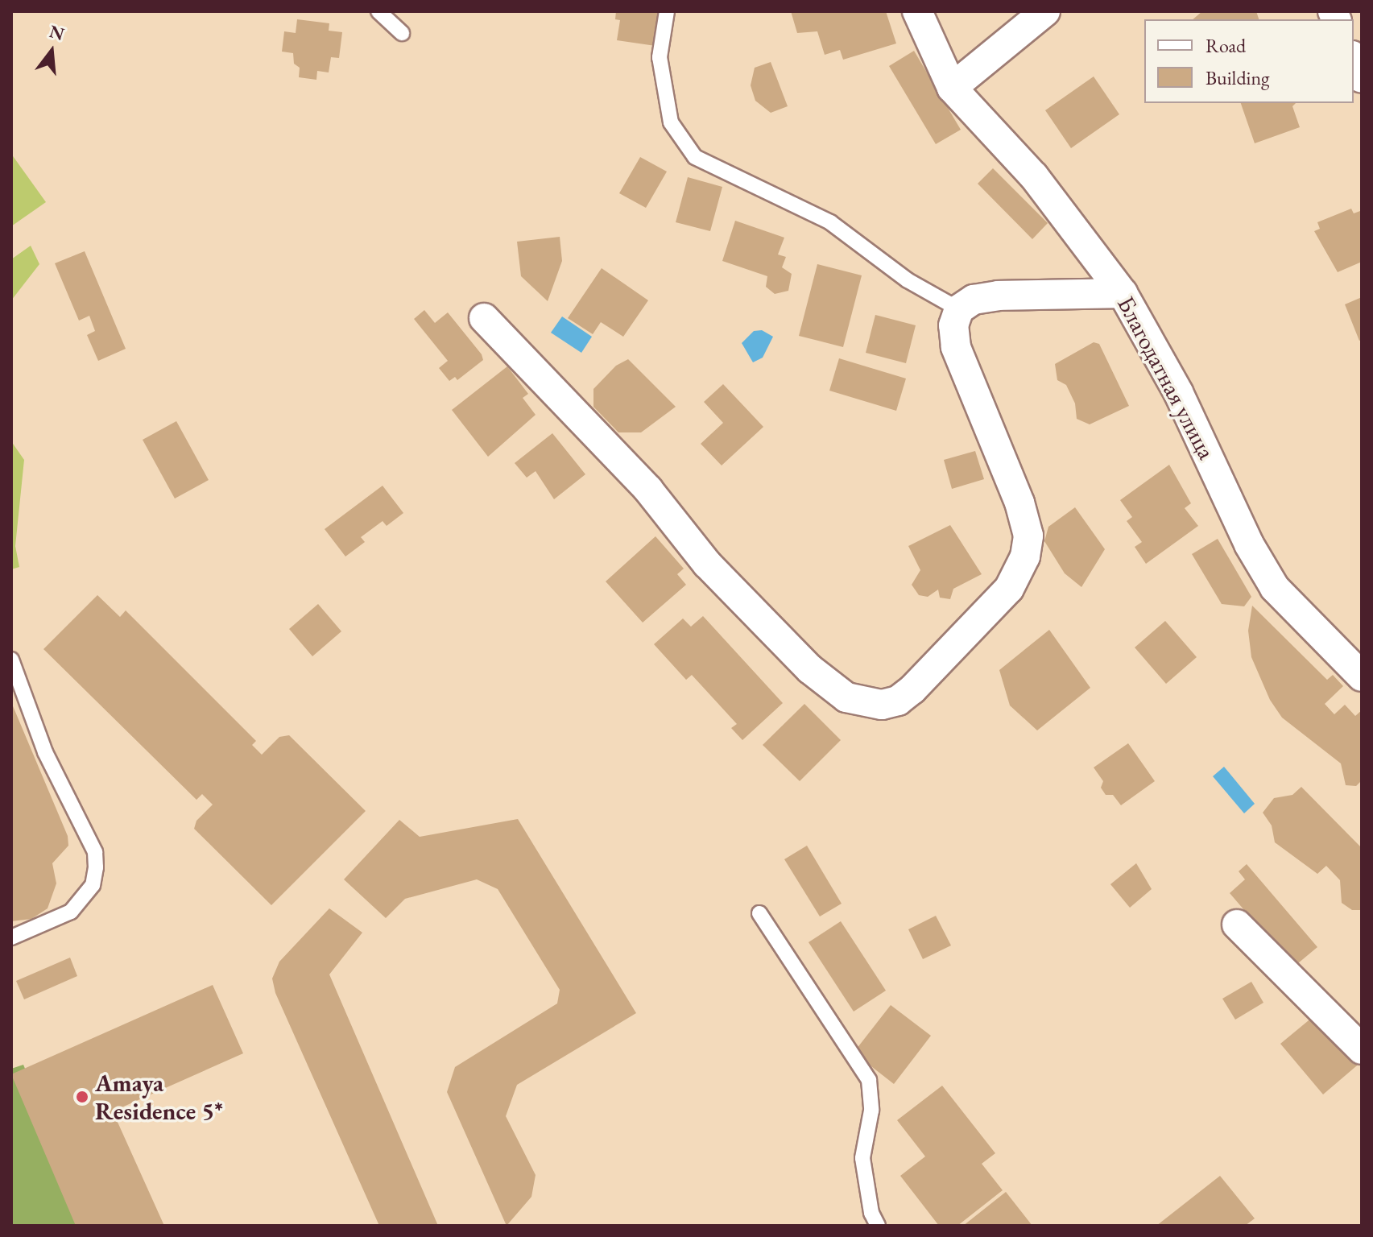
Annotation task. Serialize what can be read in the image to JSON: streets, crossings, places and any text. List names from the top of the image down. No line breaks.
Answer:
{"streets":{"street":["Благодатная улица"]},"places":["Amaya Residence 5*"],"legend":["Road","Building"],"north":"top"}
